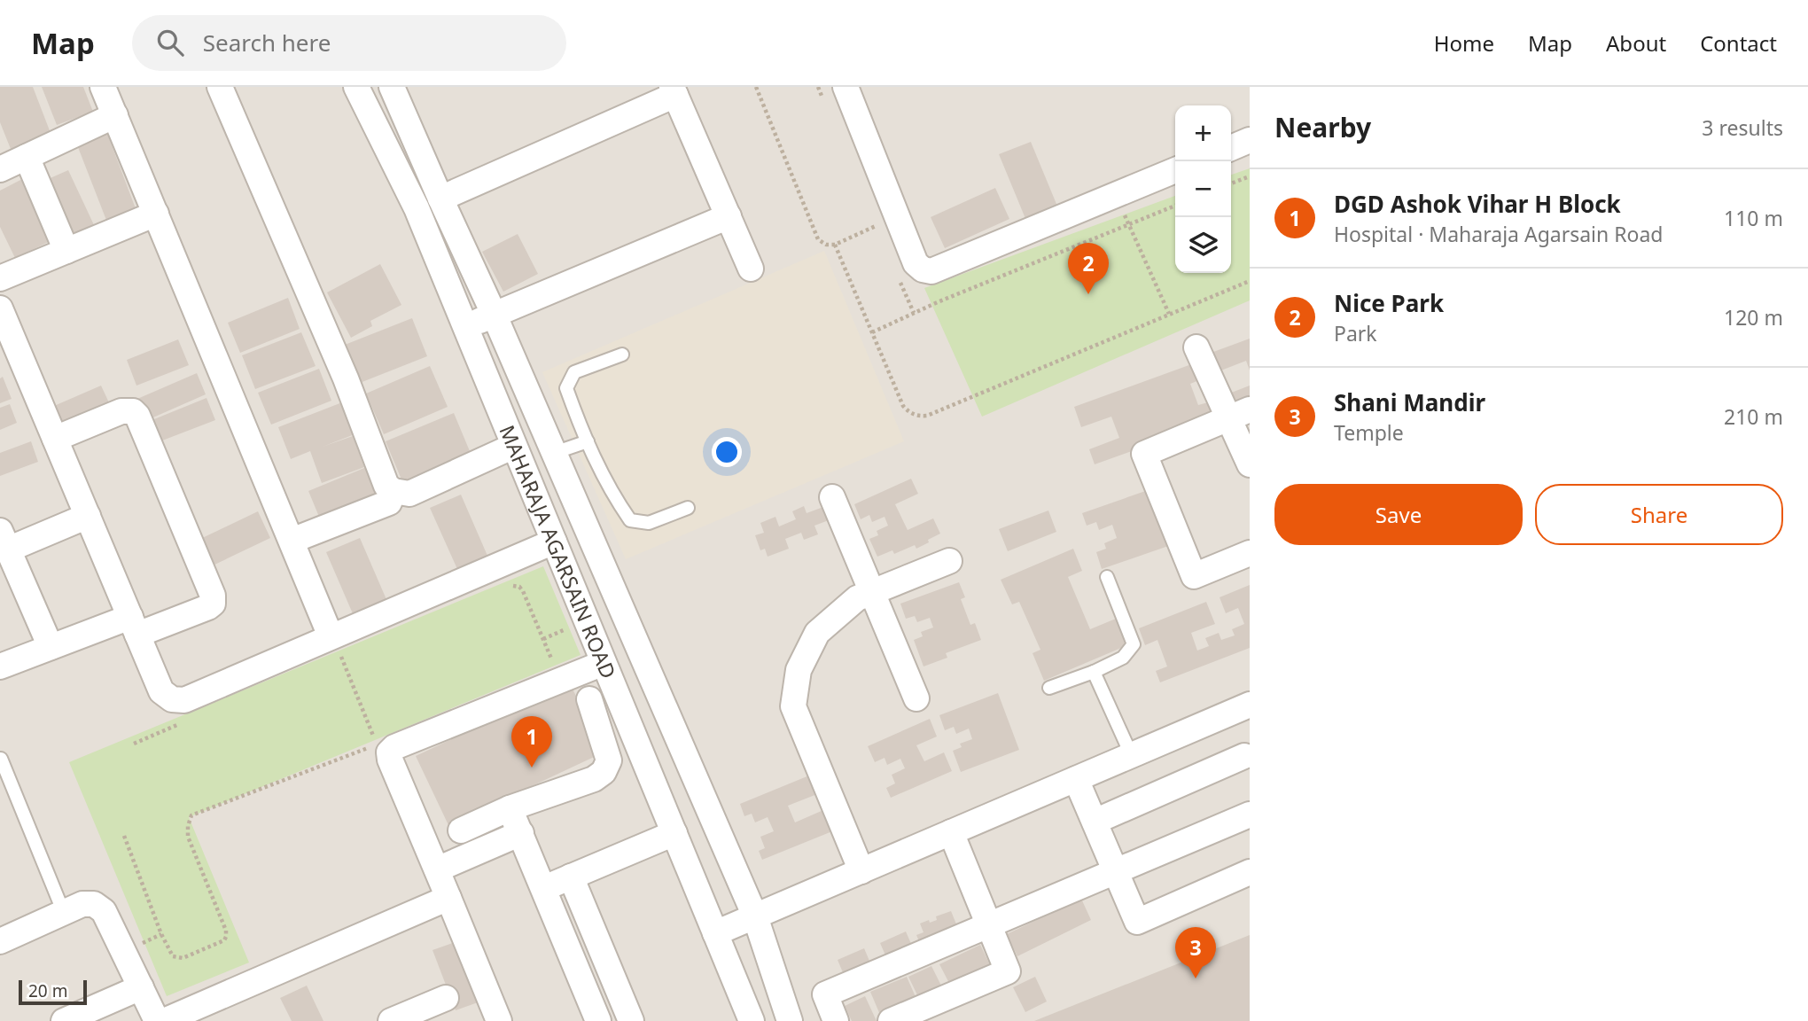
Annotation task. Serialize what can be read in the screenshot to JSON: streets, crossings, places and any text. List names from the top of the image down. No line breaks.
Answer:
{"streets":{"street":["MAHARAJA AGARSAIN ROAD"]},"scale_bar":"20 m","page":{"header":"Map","search":"Search here","nav":["Home","Map","About","Contact"],"heading":["Nearby","3 results"],"map_buttons":["+","−"],"list":[{"mark":"1","name":"DGD Ashok Vihar H Block","note":"Hospital · Maharaja Agarsain Road","value":"110 m"},{"mark":"2","name":"Nice Park","note":"Park","value":"120 m"},{"mark":"3","name":"Shani Mandir","note":"Temple","value":"210 m"}],"pins":["2","1","3"],"buttons":["Save","Share"],"scale":"20 m"}}
